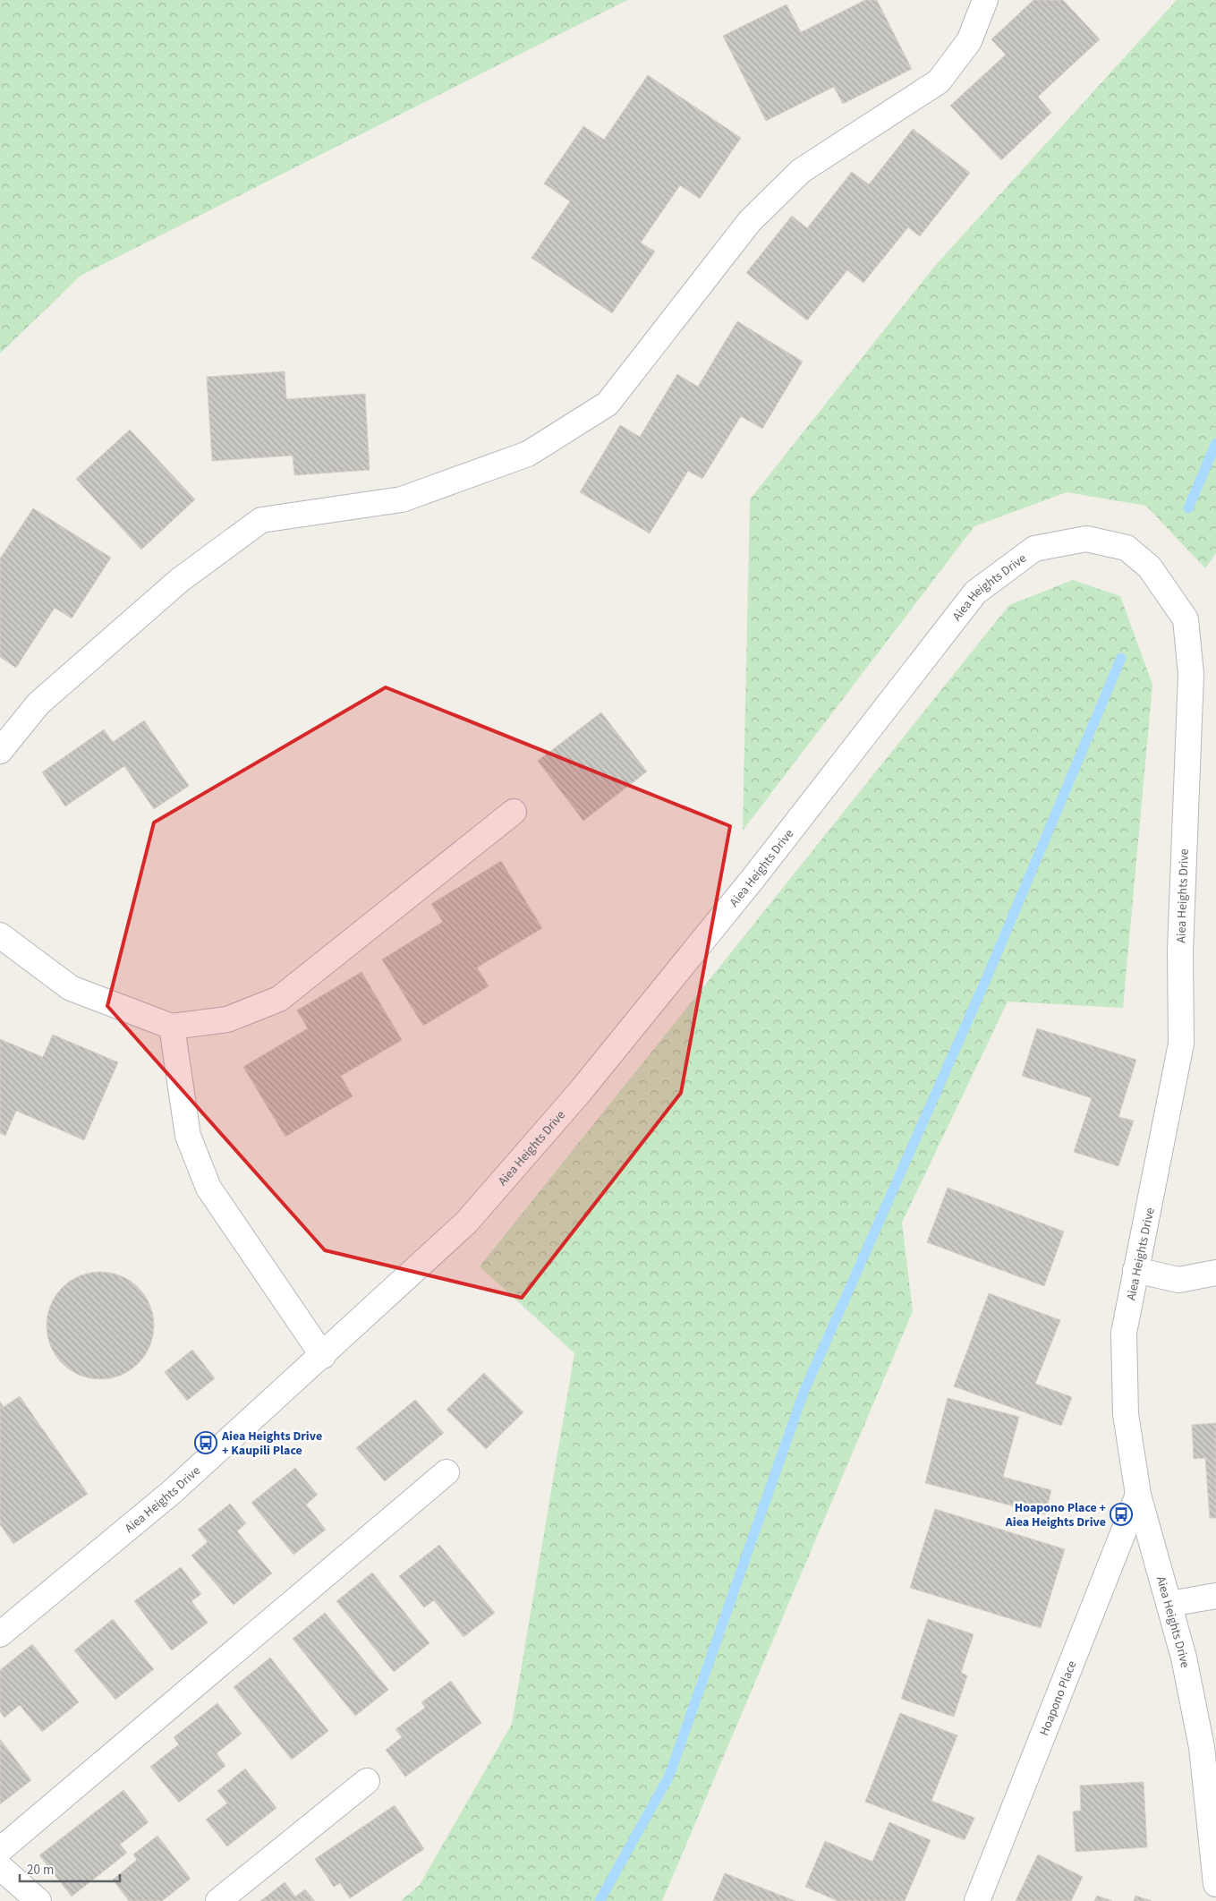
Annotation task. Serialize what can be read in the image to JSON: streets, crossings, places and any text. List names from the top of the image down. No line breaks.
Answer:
{"streets":{"street":["Aiea Heights Drive","Hoapono Place"]},"crossings":[["Aiea Heights Drive","Hoapono Place"]],"places":{"bus stop":["Aiea Heights Drive + Kaupili Place","Hoapono Place + Aiea Heights Drive"]},"scale_bar":"20 m"}
